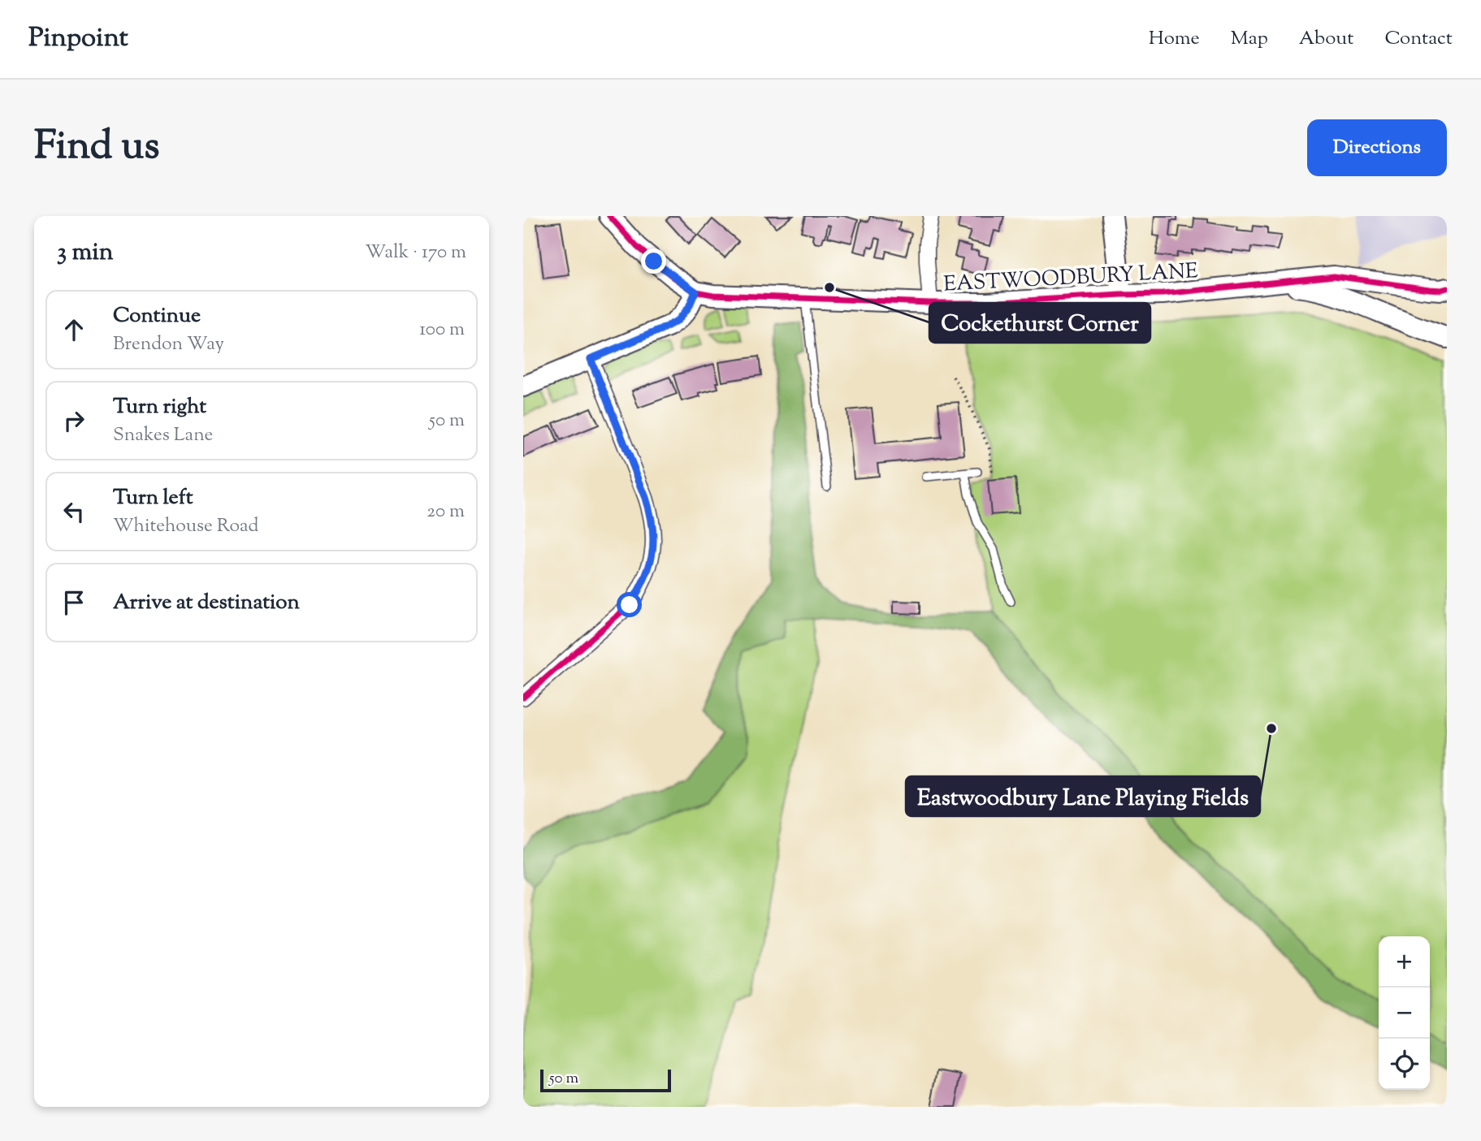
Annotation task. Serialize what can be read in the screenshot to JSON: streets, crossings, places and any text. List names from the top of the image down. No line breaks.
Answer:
{"streets":{"street":["EASTWOODBURY LANE"]},"places":["Cockethurst Corner","Eastwoodbury Lane Playing Fields"],"scale_bar":"50 m","page":{"header":"Pinpoint","nav":["Home","Map","About","Contact"],"title":"Find us","buttons":"Directions","heading":["3 min","Walk · 170 m"],"list":[["Continue","Brendon Way","100 m"],["Turn right","Snakes Lane","50 m"],["Turn left","Whitehouse Road","20 m"],"Arrive at destination"],"map_buttons":["+","−"],"scale":"50 m"}}
